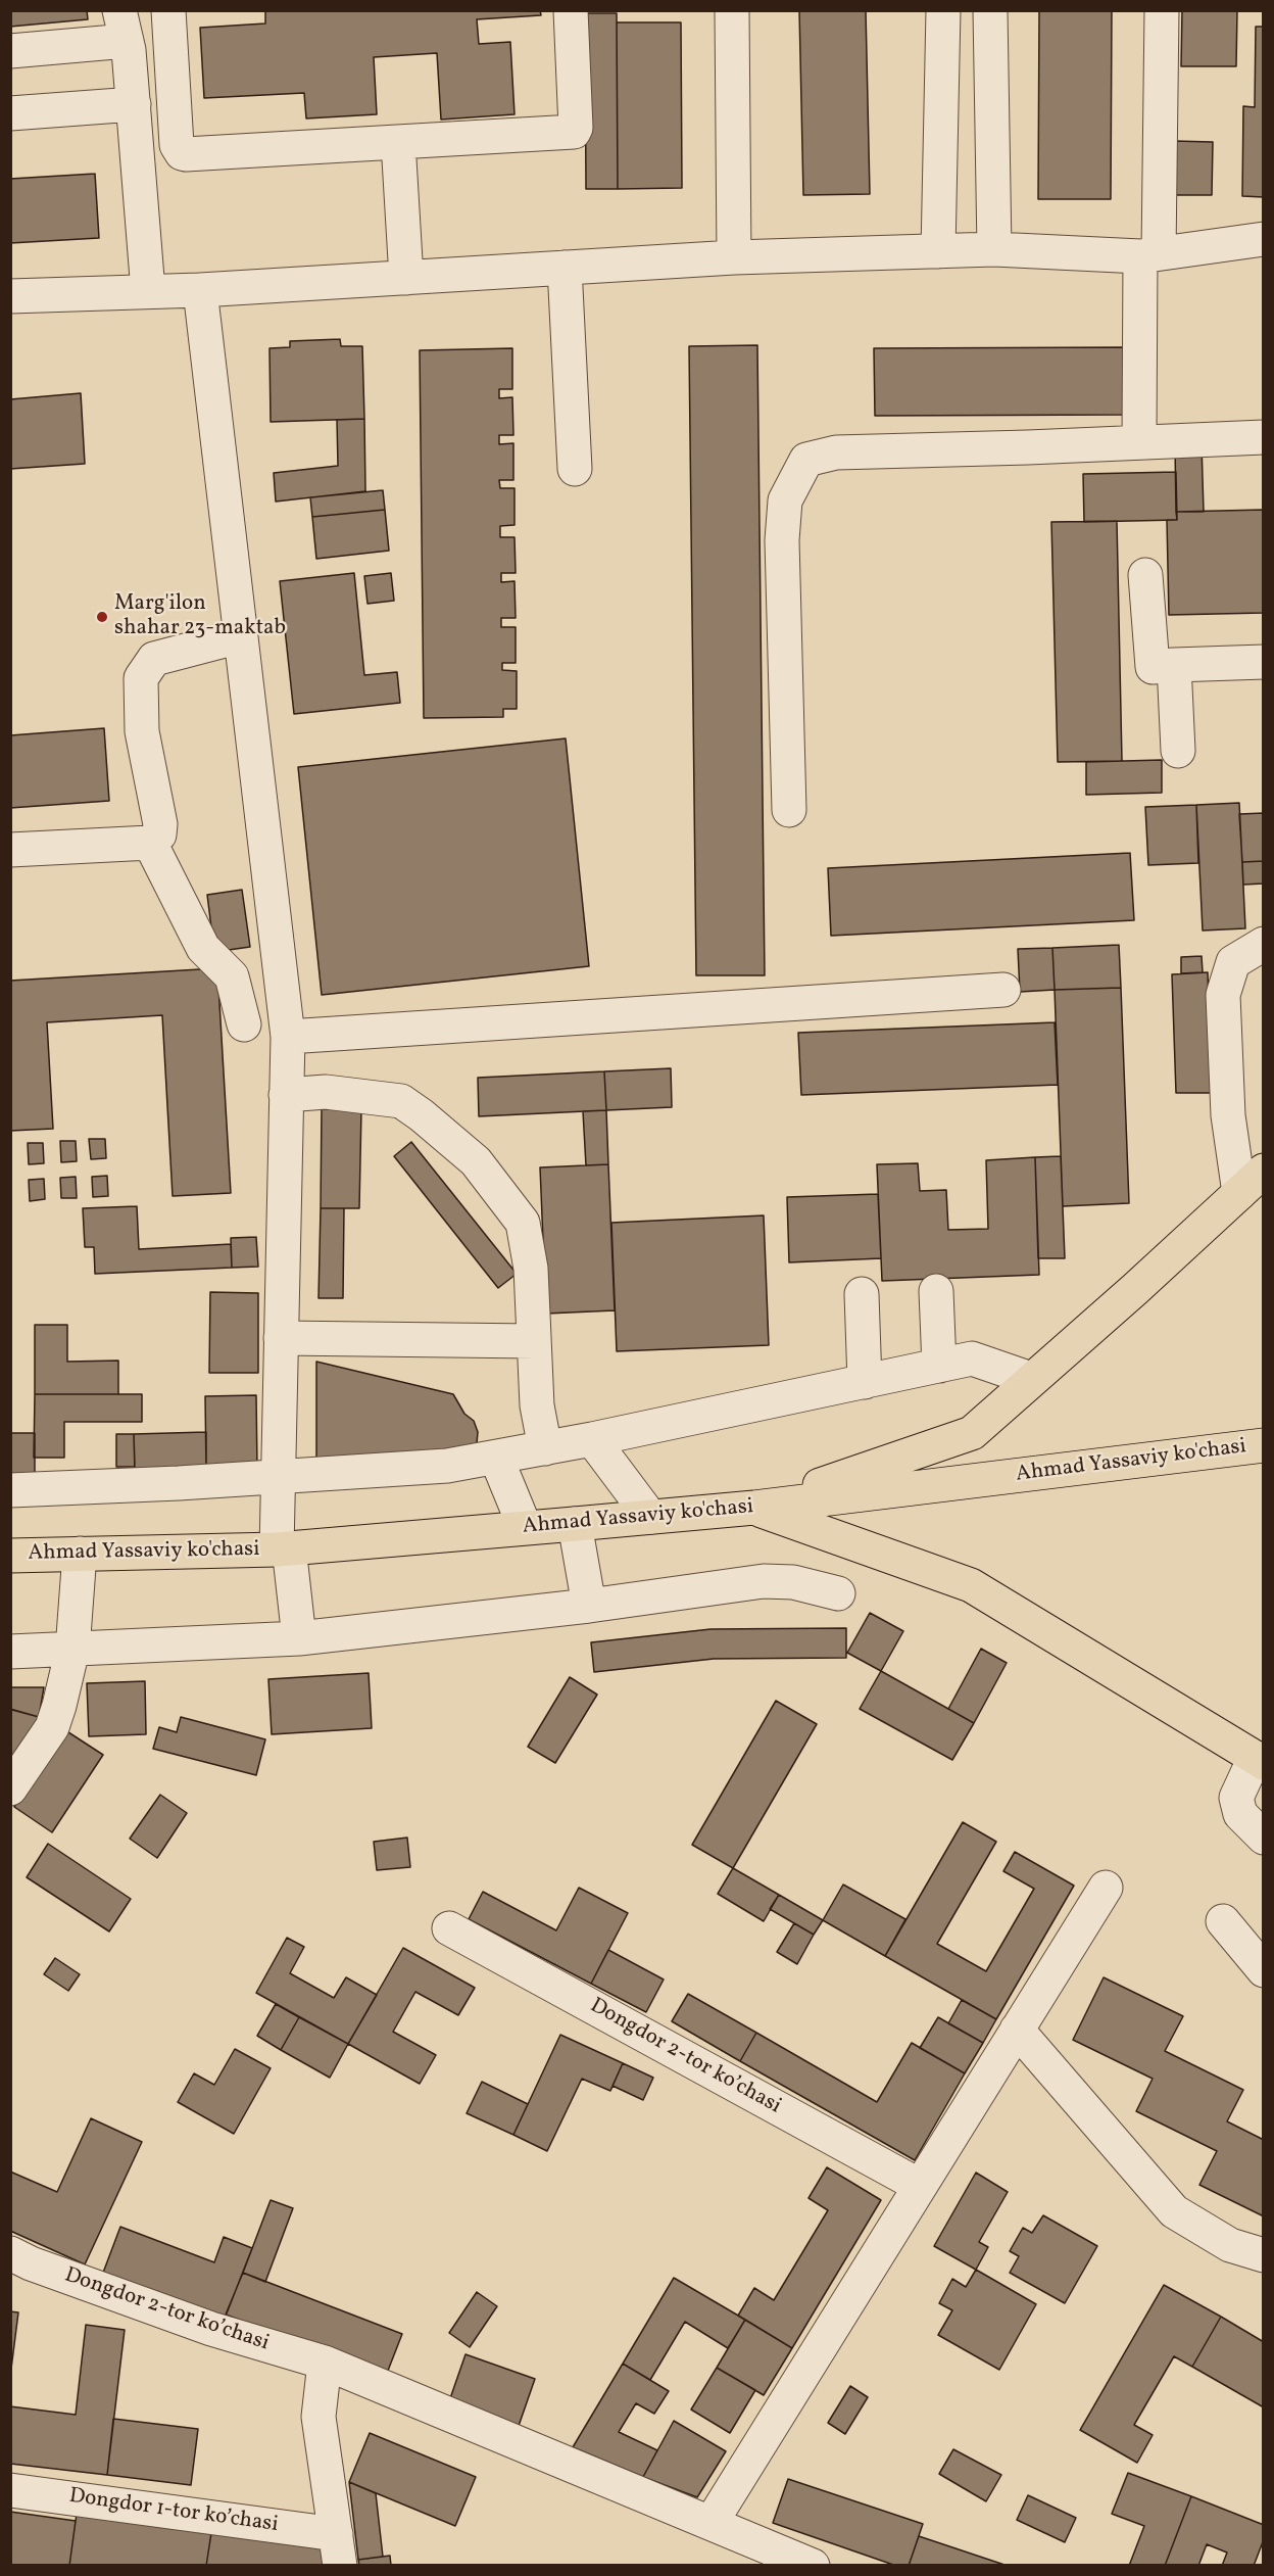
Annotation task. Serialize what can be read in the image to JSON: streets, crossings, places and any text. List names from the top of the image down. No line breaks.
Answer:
{"streets":{"main road":["Ahmad Yassaviy ko'chasi"],"street":["Dongdor 2-tor koʼchasi","Dongdor 1-tor koʼchasi"]},"places":["Marg'ilon shahar 23-maktab"]}
